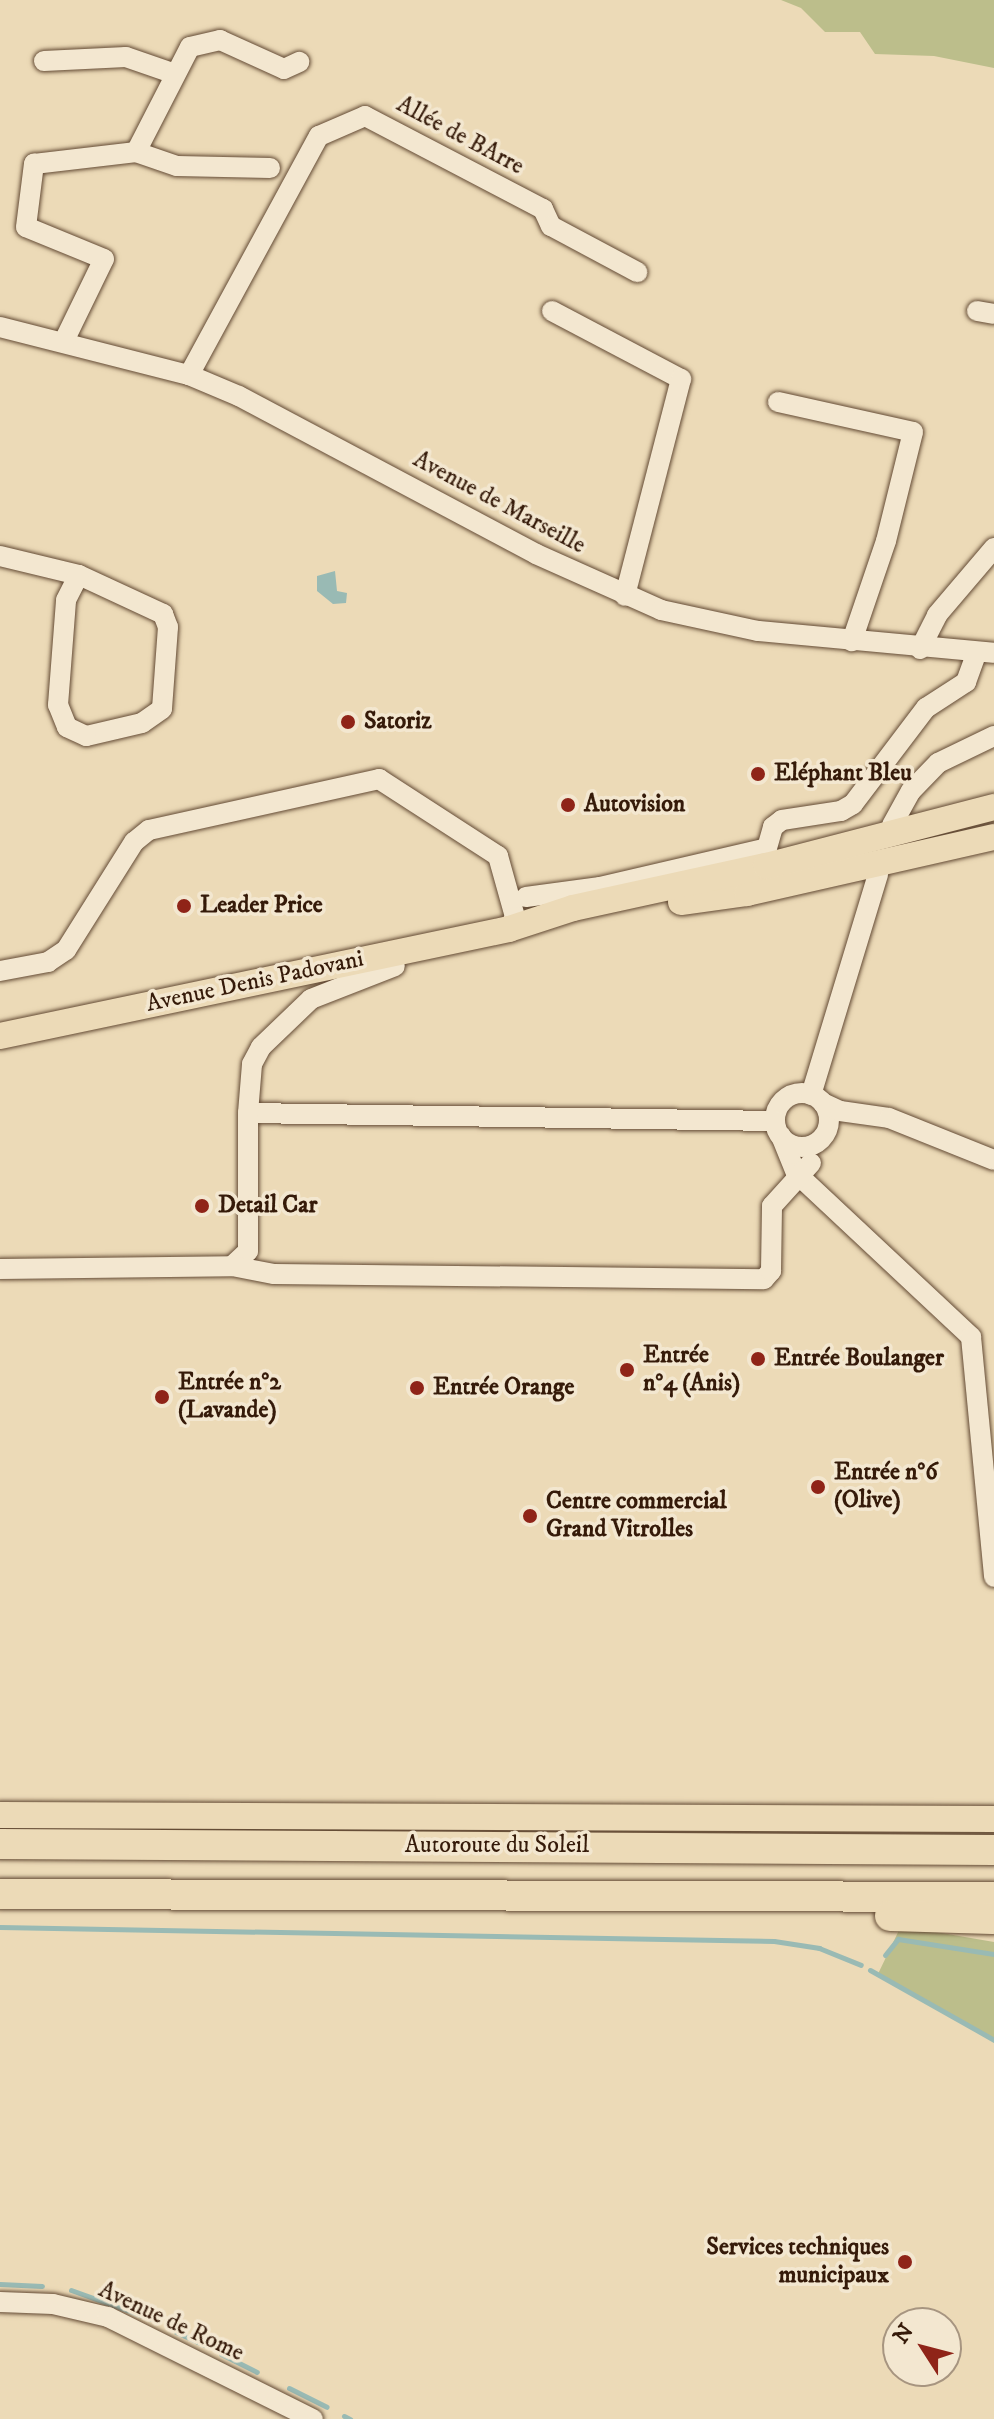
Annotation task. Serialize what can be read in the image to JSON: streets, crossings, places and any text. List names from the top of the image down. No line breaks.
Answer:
{"streets":{"highway":["Autoroute du Soleil"],"main road":["Avenue Denis Padovani"],"street":["Allée de BArre","Avenue de Marseille","Avenue de Rome"]},"crossings":[["Allée de BArre","Avenue de Marseille"]],"places":["Satoriz","Eléphant Bleu","Autovision","Leader Price","Detail Car","Entrée Boulanger","Entrée n°4 (Anis)","Entrée Orange","Entrée n°2 (Lavande)","Entrée n°6 (Olive)","Centre commercial Grand Vitrolles","Services techniques municipaux"],"north":"top left"}
